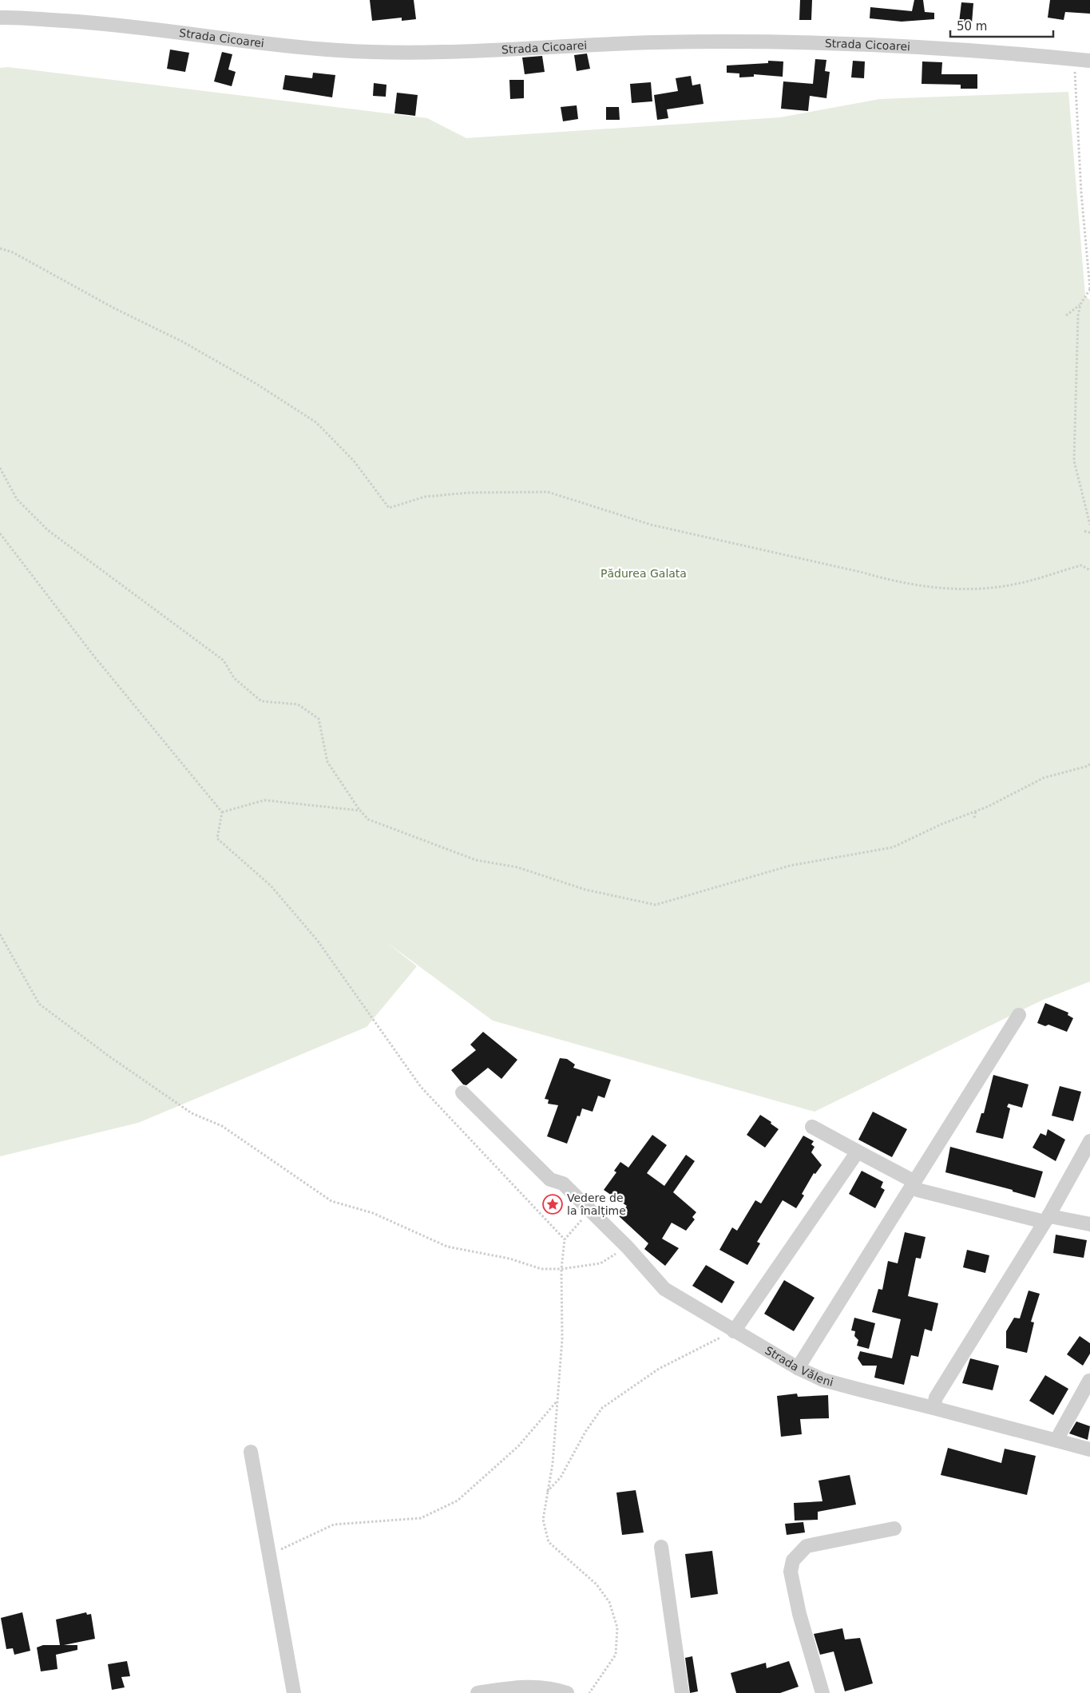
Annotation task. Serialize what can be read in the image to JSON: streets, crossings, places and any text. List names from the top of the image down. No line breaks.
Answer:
{"streets":{"street":["Strada Cicoarei","Strada Văleni"]},"parks":["Pădurea Galata"],"places":{"place":["Vedere de la înalțime"]},"scale_bar":"50 m"}
